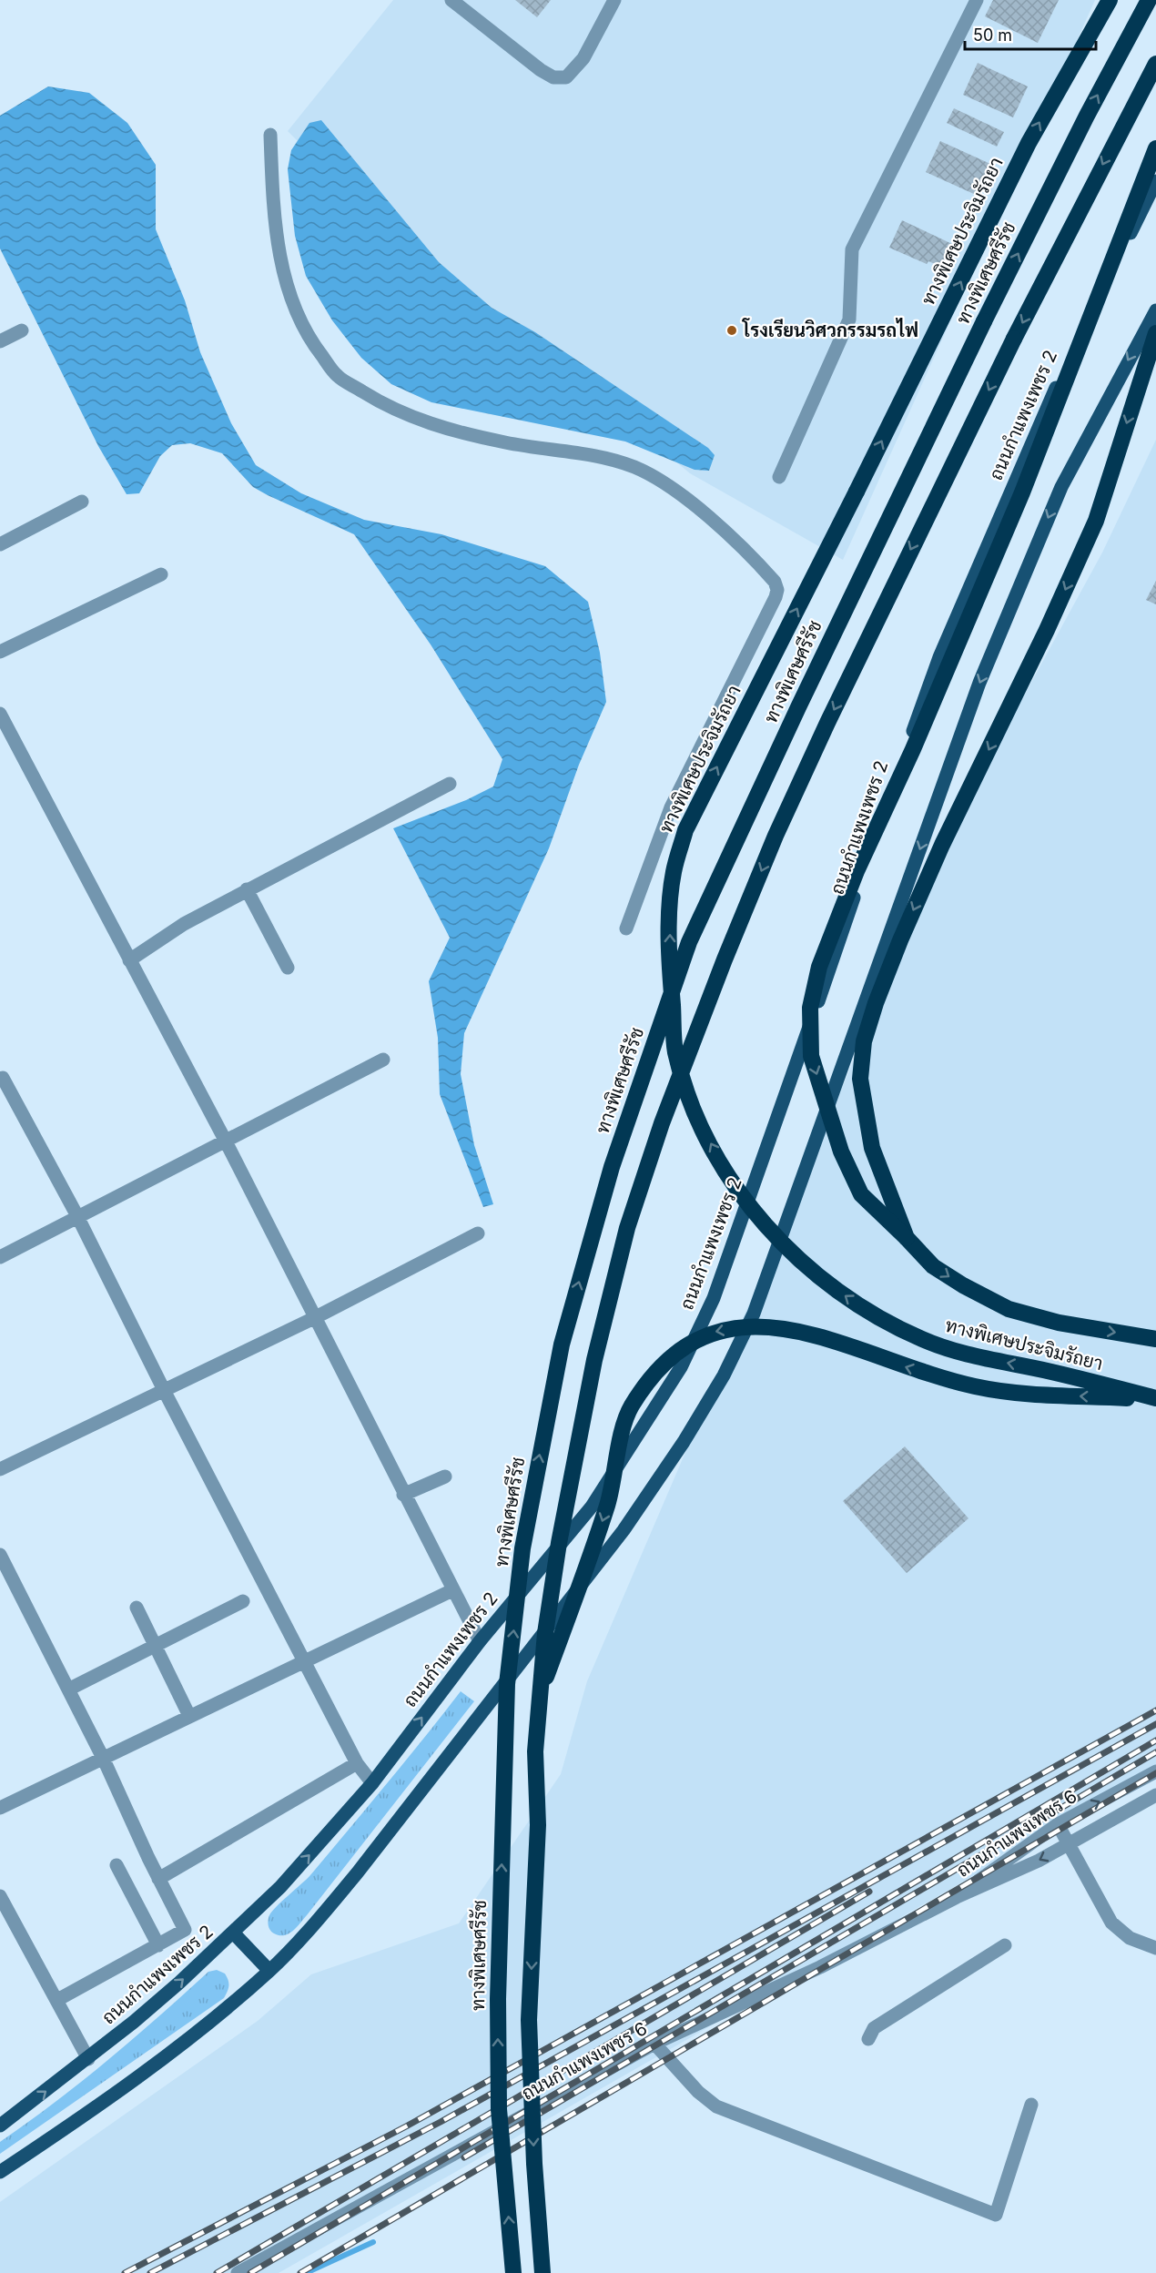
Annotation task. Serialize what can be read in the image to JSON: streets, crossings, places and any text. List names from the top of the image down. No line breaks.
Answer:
{"streets":{"highway":["ทางพิเศษประจิมรัถยา","ทางพิเศษศรีรัช"],"main road":["ถนนกำแพงเพชร 2"],"street":["ถนนกำแพงเพชร 6"]},"places":["โรงเรียนวิศวกรรมรถไฟ"],"scale_bar":"50 m"}
